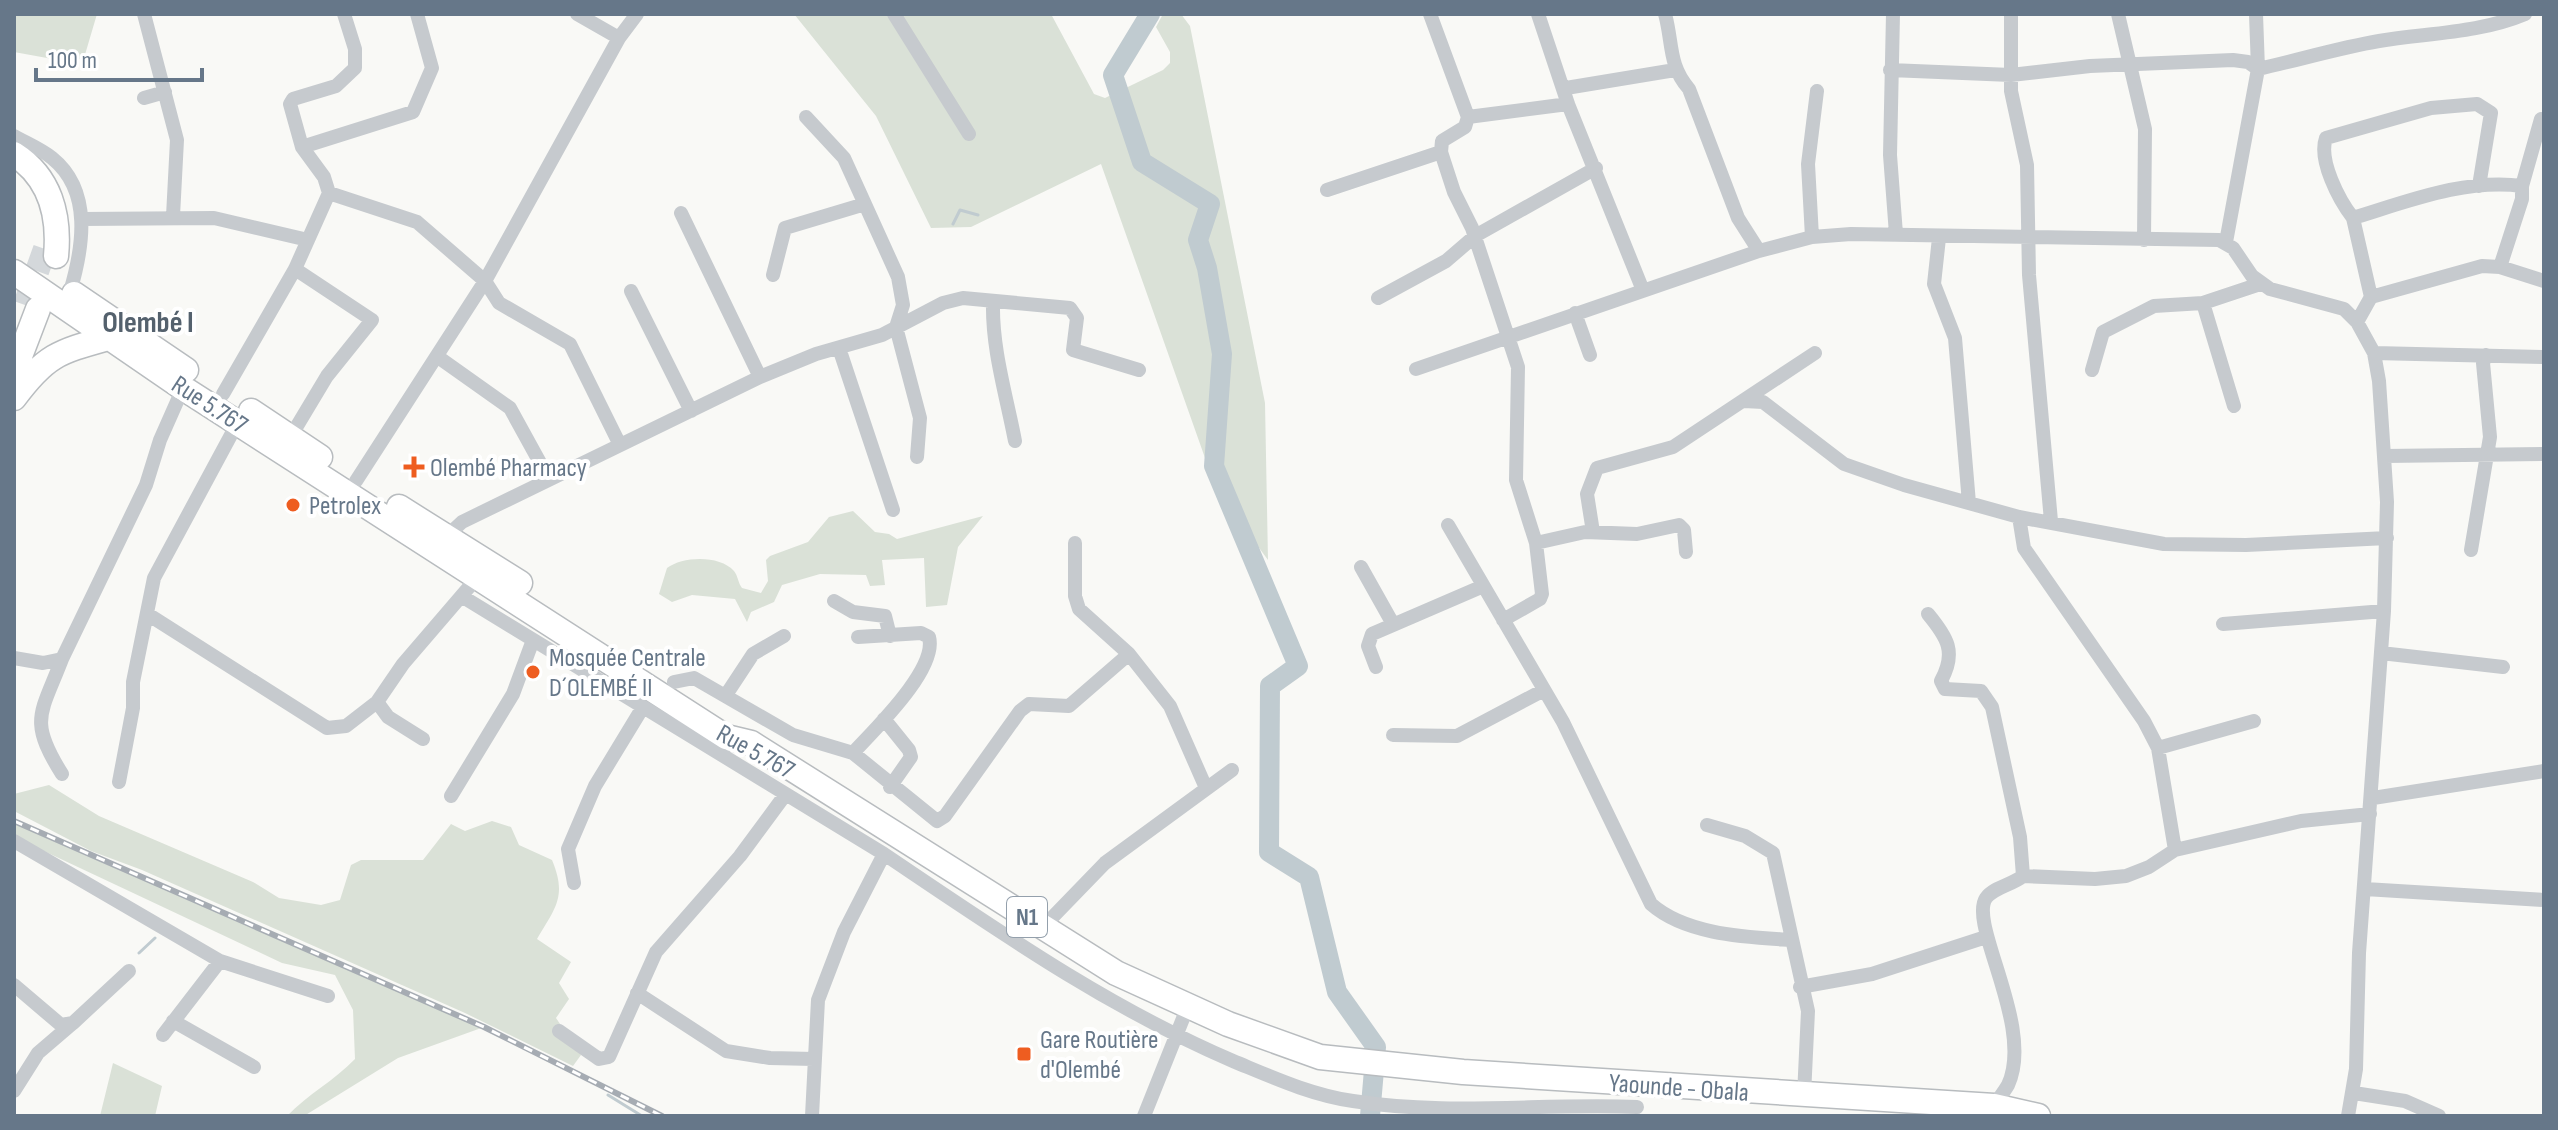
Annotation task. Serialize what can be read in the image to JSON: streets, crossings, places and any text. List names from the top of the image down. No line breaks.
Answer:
{"streets":{"highway":["Rue 5.767","N1","Yaounde - Obala"]},"crossings":[["Rue 5.767","N1"],["Rue 5.767","Yaounde - Obala"]],"districts":["Olembé I"],"places":{"health":["Olembé Pharmacy"],"other":["Petrolex","Mosquée Centrale D´OLEMBÉ II"],"transit":["Gare Routière d'Olembé"]},"scale_bar":"100 m"}
